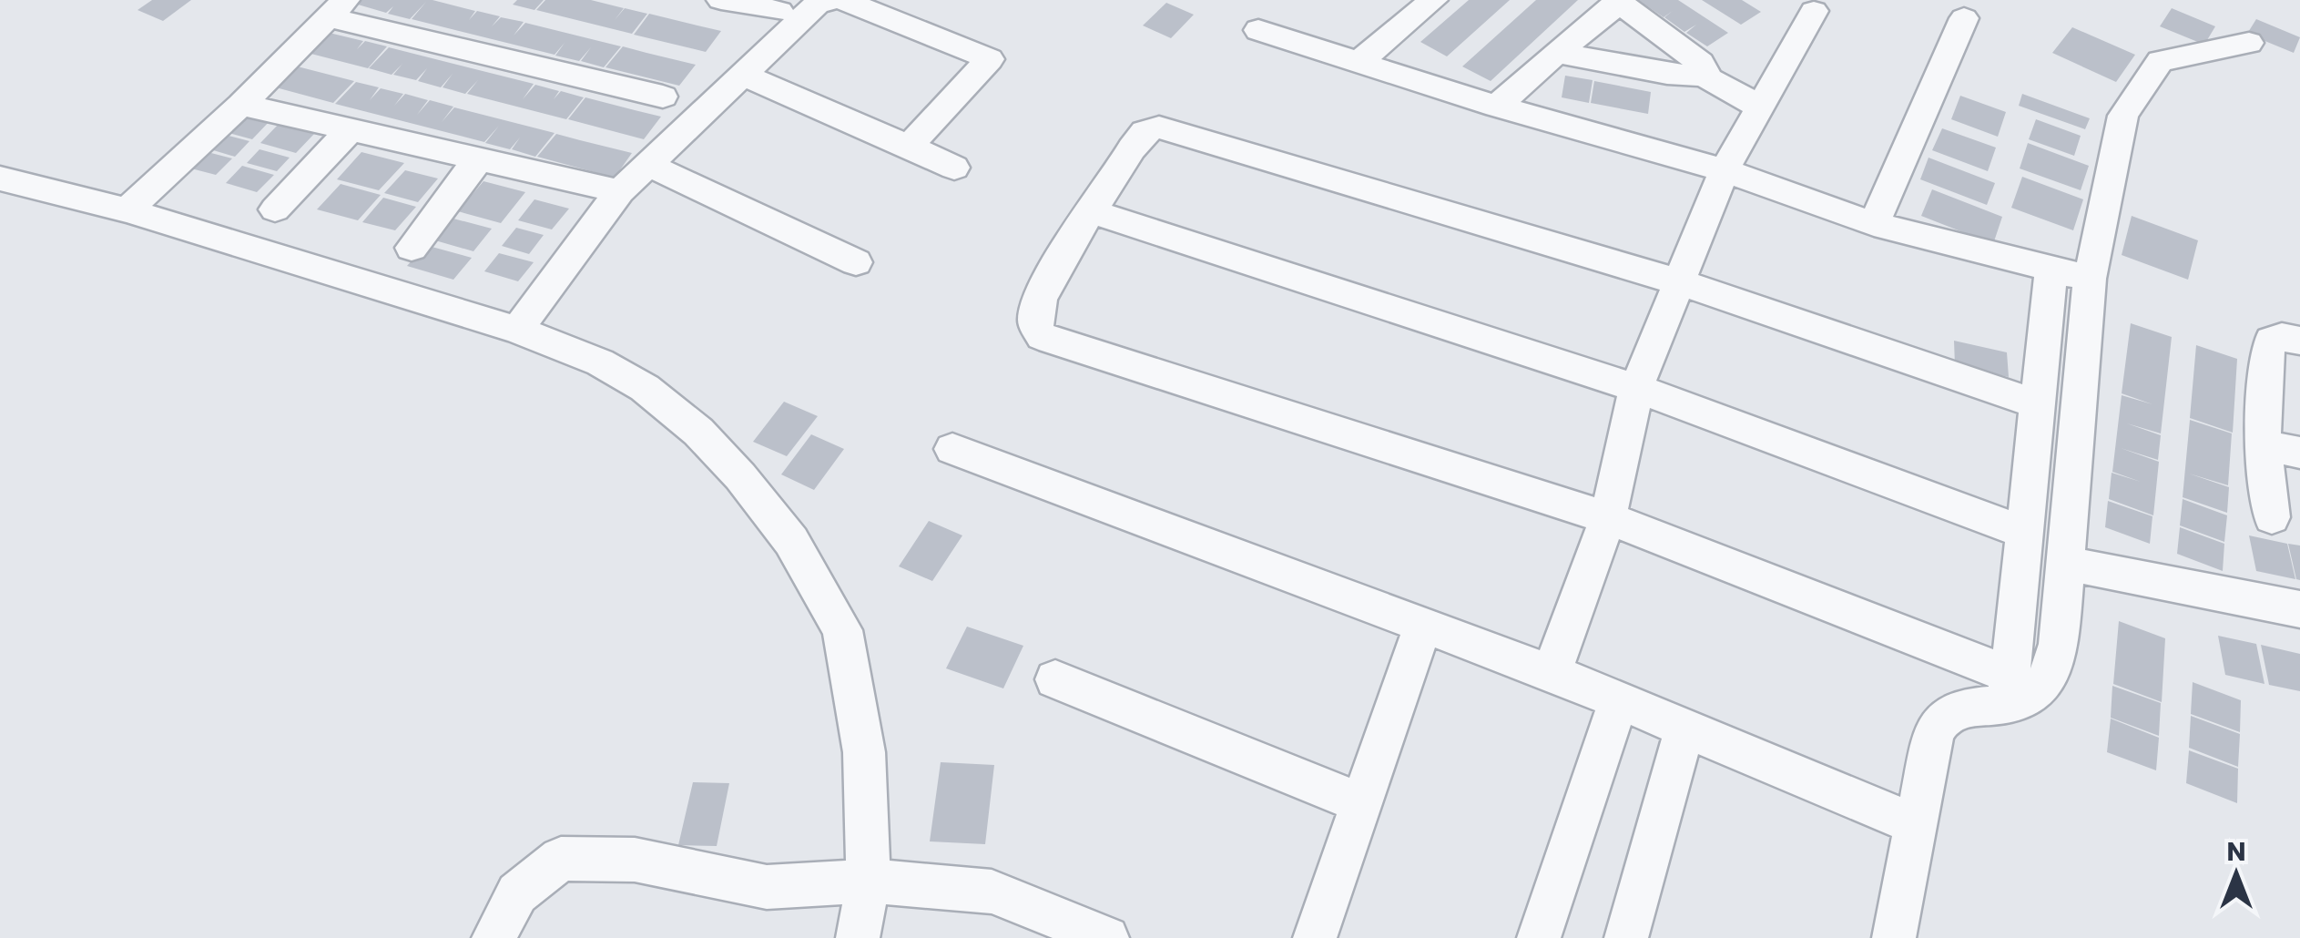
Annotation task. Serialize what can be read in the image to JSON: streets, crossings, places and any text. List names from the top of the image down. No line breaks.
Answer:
{"north":"top"}
